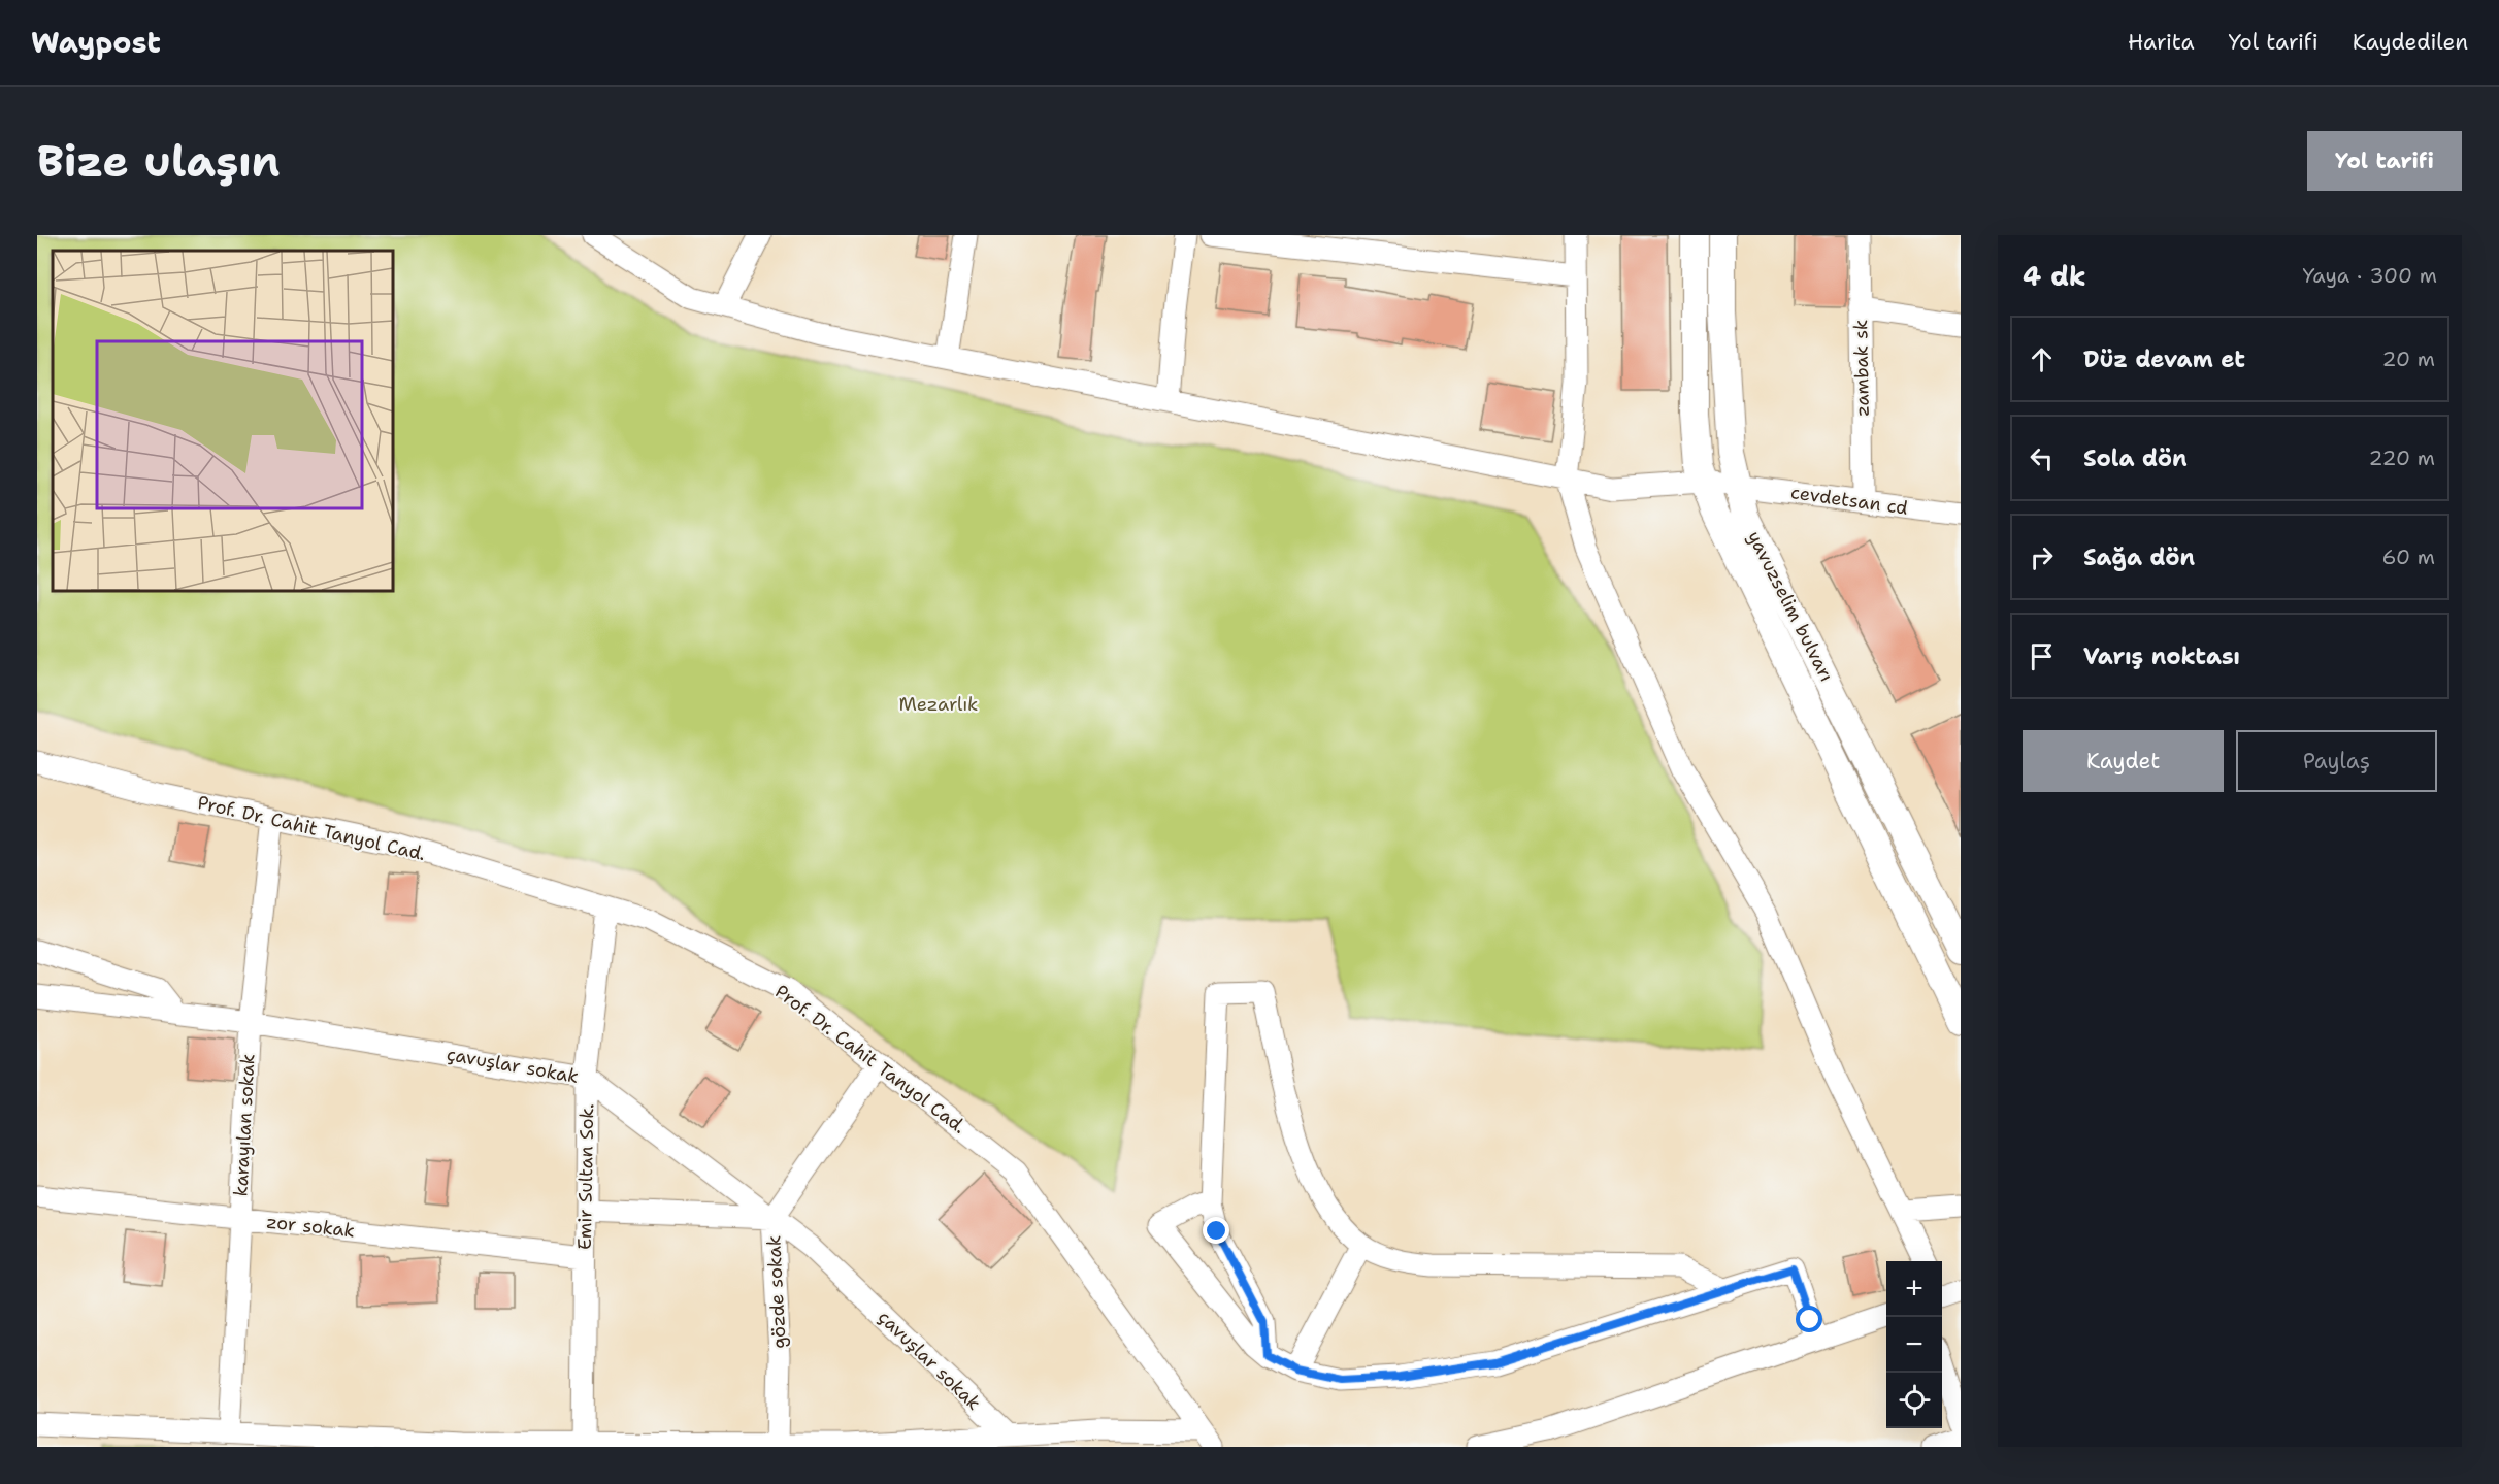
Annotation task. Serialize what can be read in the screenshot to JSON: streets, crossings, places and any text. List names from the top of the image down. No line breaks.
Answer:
{"streets":{"main road":["yavuzselim bulvarı"],"street":["zambak sk","cevdetsan cd","Prof. Dr. Cahit Tanyol Cad.","çavuşlar sokak","karayılan sokak","Emir Sultan Sok.","zor sokak","gözde sokak"]},"crossings":[["zambak sk","cevdetsan cd"],["cevdetsan cd","yavuzselim bulvarı"],["Prof. Dr. Cahit Tanyol Cad.","karayılan sokak"],["Prof. Dr. Cahit Tanyol Cad.","Emir Sultan Sok."],["Prof. Dr. Cahit Tanyol Cad.","gözde sokak"],["çavuşlar sokak","karayılan sokak"],["çavuşlar sokak","Emir Sultan Sok."],["çavuşlar sokak","gözde sokak"],["karayılan sokak","zor sokak"],["Emir Sultan Sok.","zor sokak"]],"parks":["Mezarlık"],"page":{"header":"Waypost","nav":["Harita","Yol tarifi","Kaydedilen"],"buttons":["Yol tarifi",["Kaydet","Paylaş"]],"title":"Bize ulaşın","heading":["4 dk","Yaya · 300 m"],"list":[["Düz devam et","20 m"],["Sola dön","220 m"],["Sağa dön","60 m"],"Varış noktası"],"map_buttons":["+","−"]}}
